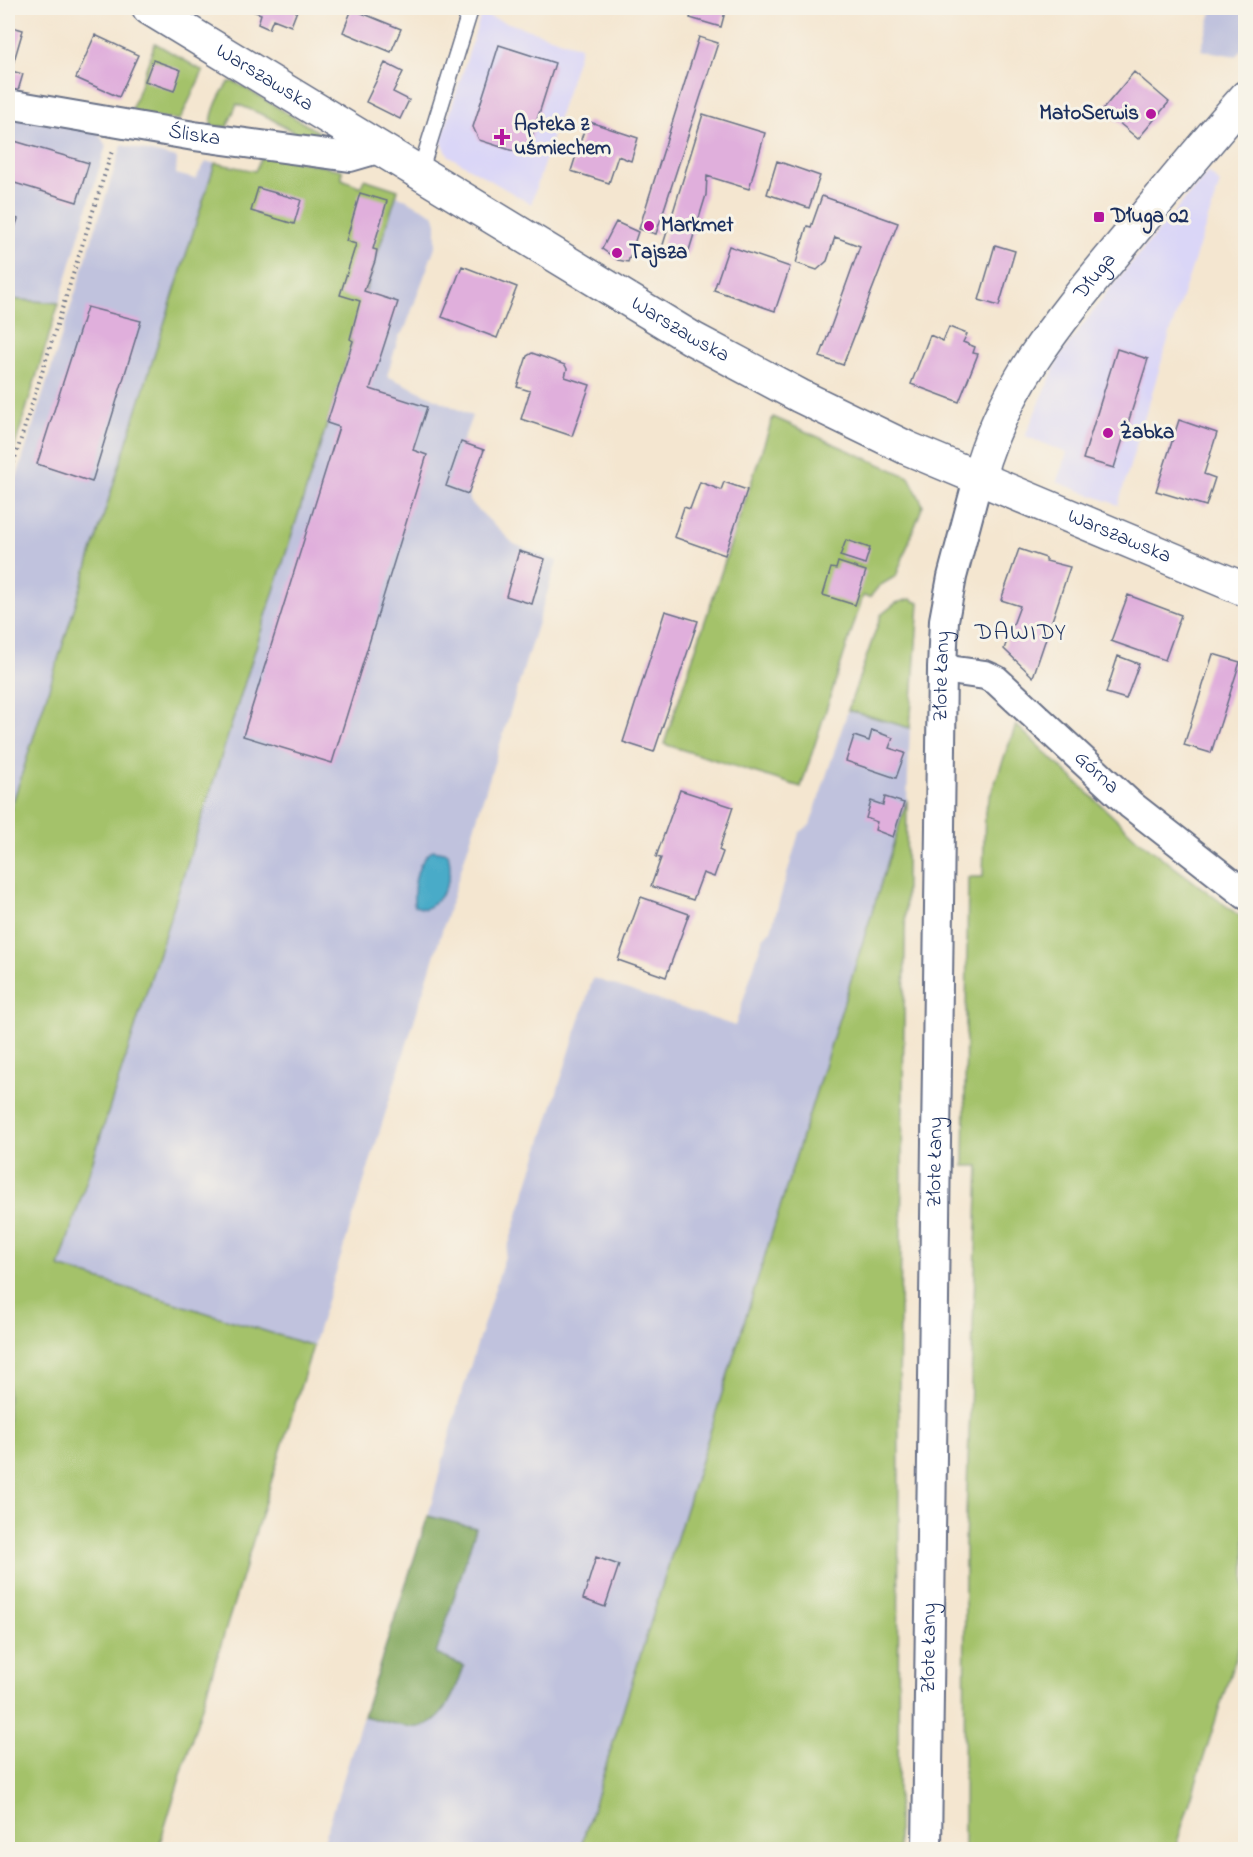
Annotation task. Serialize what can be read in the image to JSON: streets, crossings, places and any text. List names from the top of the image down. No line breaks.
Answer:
{"streets":{"street":["Warszawska","Śliska","Długa","Złote Łany","Górna"]},"crossings":[["Warszawska","Śliska"],["Warszawska","Długa"],["Warszawska","Złote Łany"],["Długa","Złote Łany"],["Złote Łany","Górna"]],"districts":["DAWIDY"],"places":{"other":["MatoSerwis","Markmet","Tajsza","Żabka"],"health":["Apteka z uśmiechem"],"transit":["Długa 02"]}}
